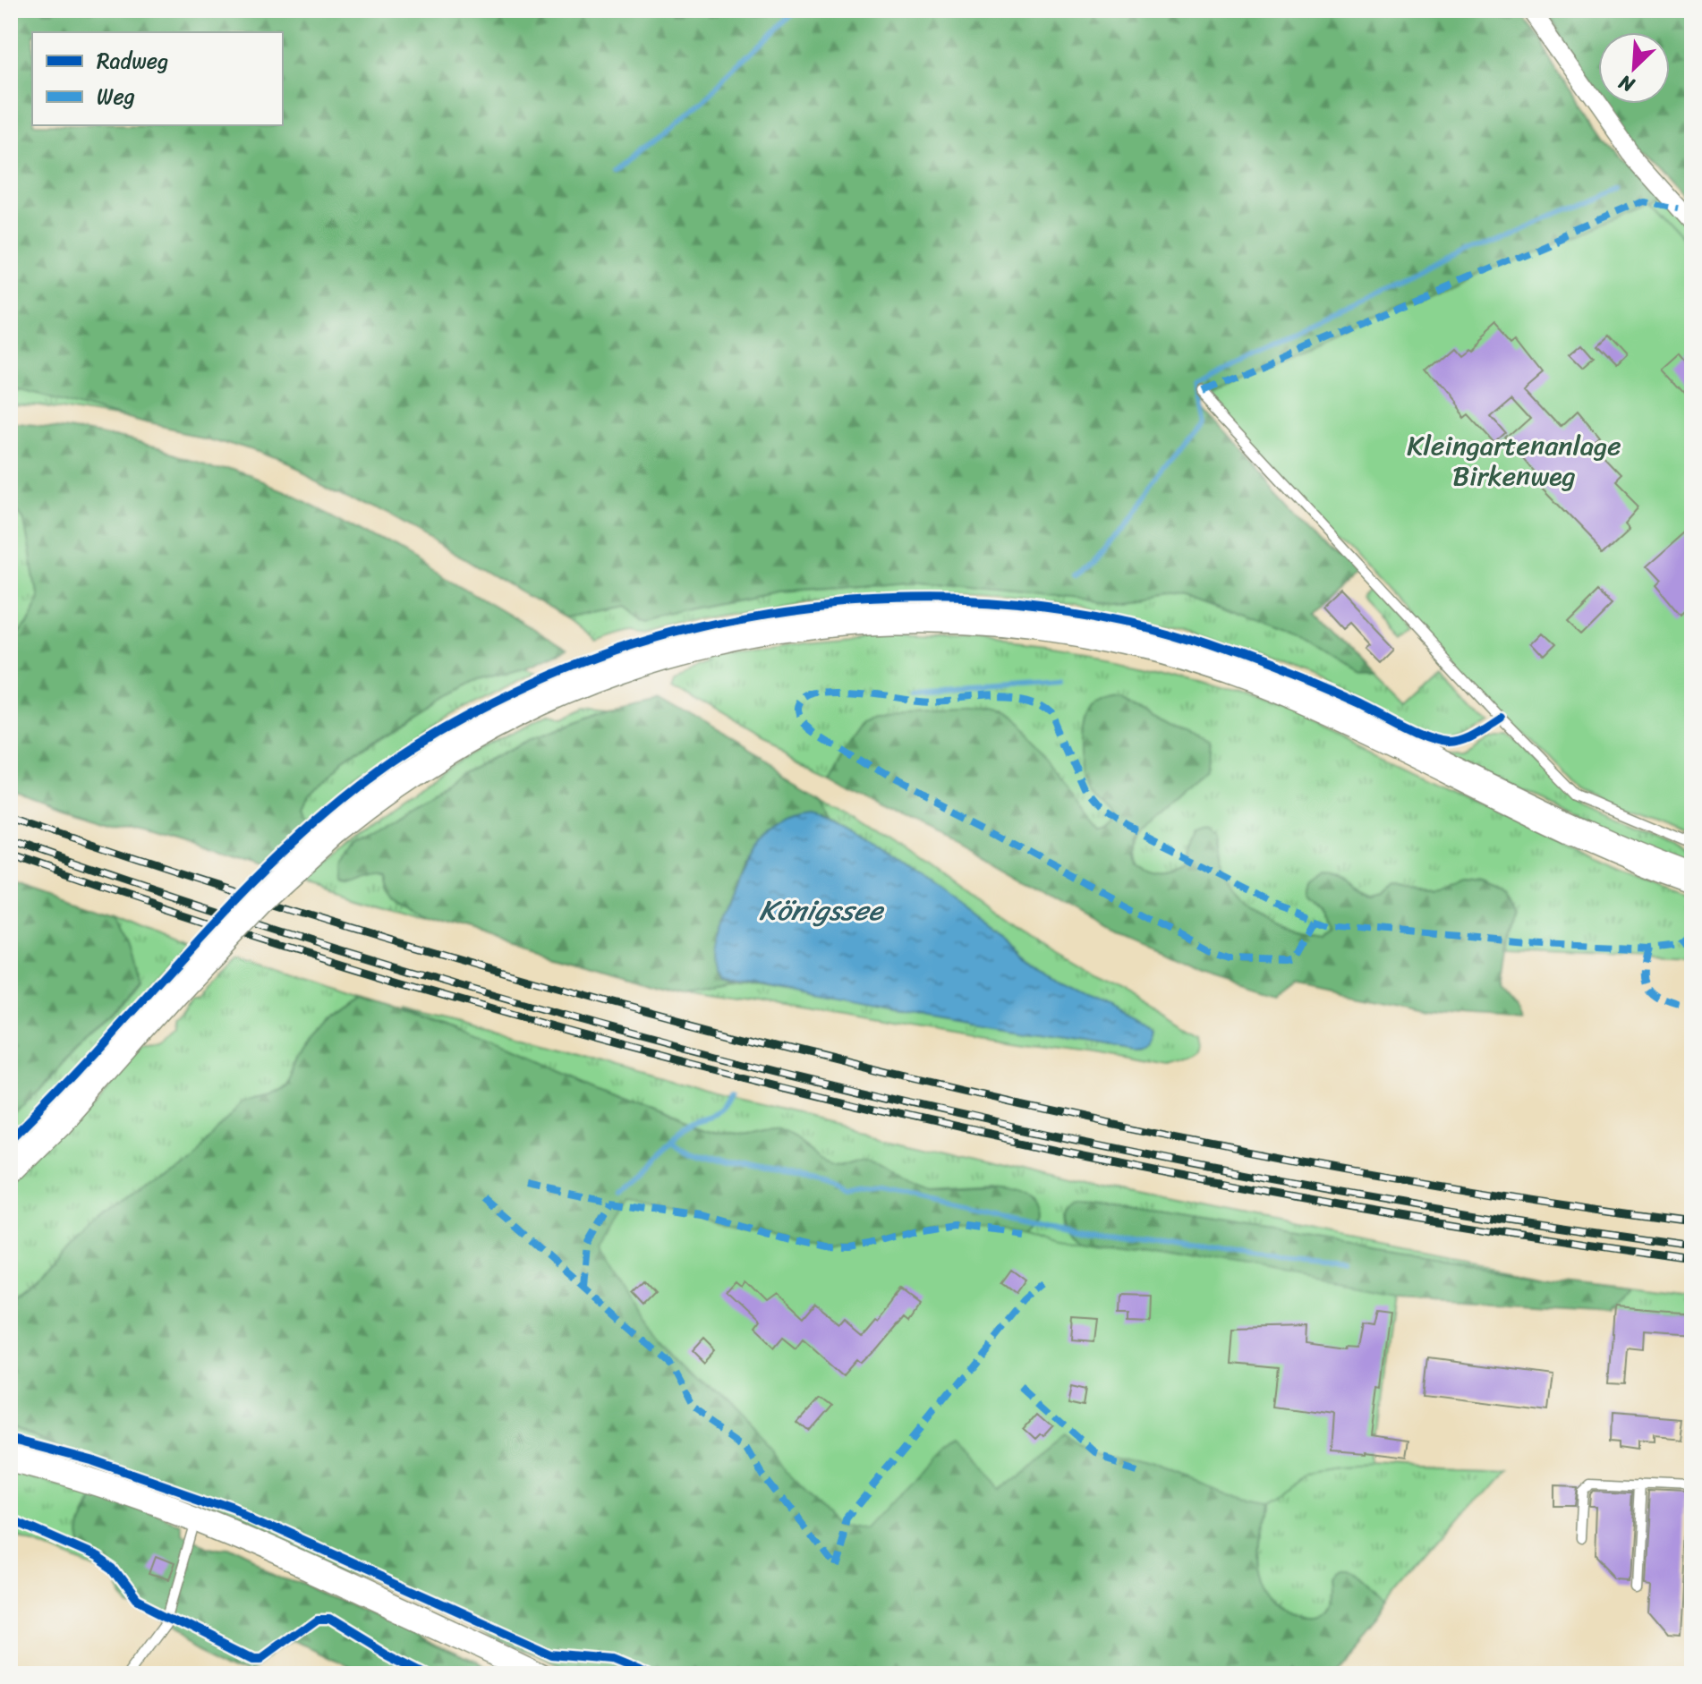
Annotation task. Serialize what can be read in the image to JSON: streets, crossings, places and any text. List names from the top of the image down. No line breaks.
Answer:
{"water":["Königssee"],"parks":["Kleingartenanlage Birkenweg"],"legend":["Radweg","Weg"],"north":"bottom left"}
